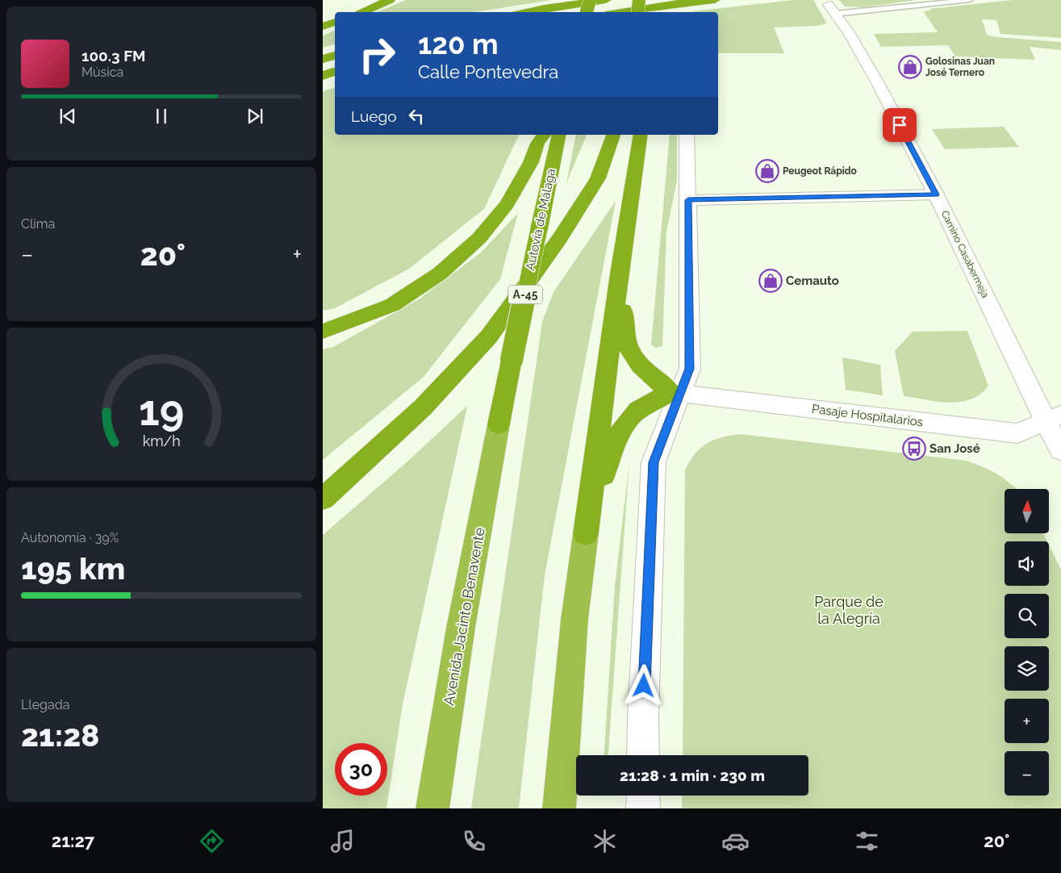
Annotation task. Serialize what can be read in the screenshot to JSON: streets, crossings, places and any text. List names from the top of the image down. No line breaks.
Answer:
{"streets":{"highway":["Autovía de Málaga","A-45","Avenida Jacinto Benavente"],"street":["Camino Casabermeja","Pasaje Hospitalarios"]},"crossings":[["Autovía de Málaga","Avenida Jacinto Benavente"],["Camino Casabermeja","Pasaje Hospitalarios"]],"parks":["Parque de la Alegría"],"places":{"shop":["Golosinas Juan José Ternero","Peugeot Rápido","Cemauto"],"bus stop":["San José"]},"north":"top","page":{"turn":["120 m","Calle Pontevedra"],"song":["100.3 FM","Música"],"then":"Luego","tile":["Clima",["Autonomía · 39%","195 km"],["Llegada","21:28"]],"heat":["−","20°","+"],"map_buttons":["+","−"],"limit":"30","trip":"21:28 · 1 min · 230 m","tabs":["21:27","20°"],"gauge":["19","km/h"]}}
